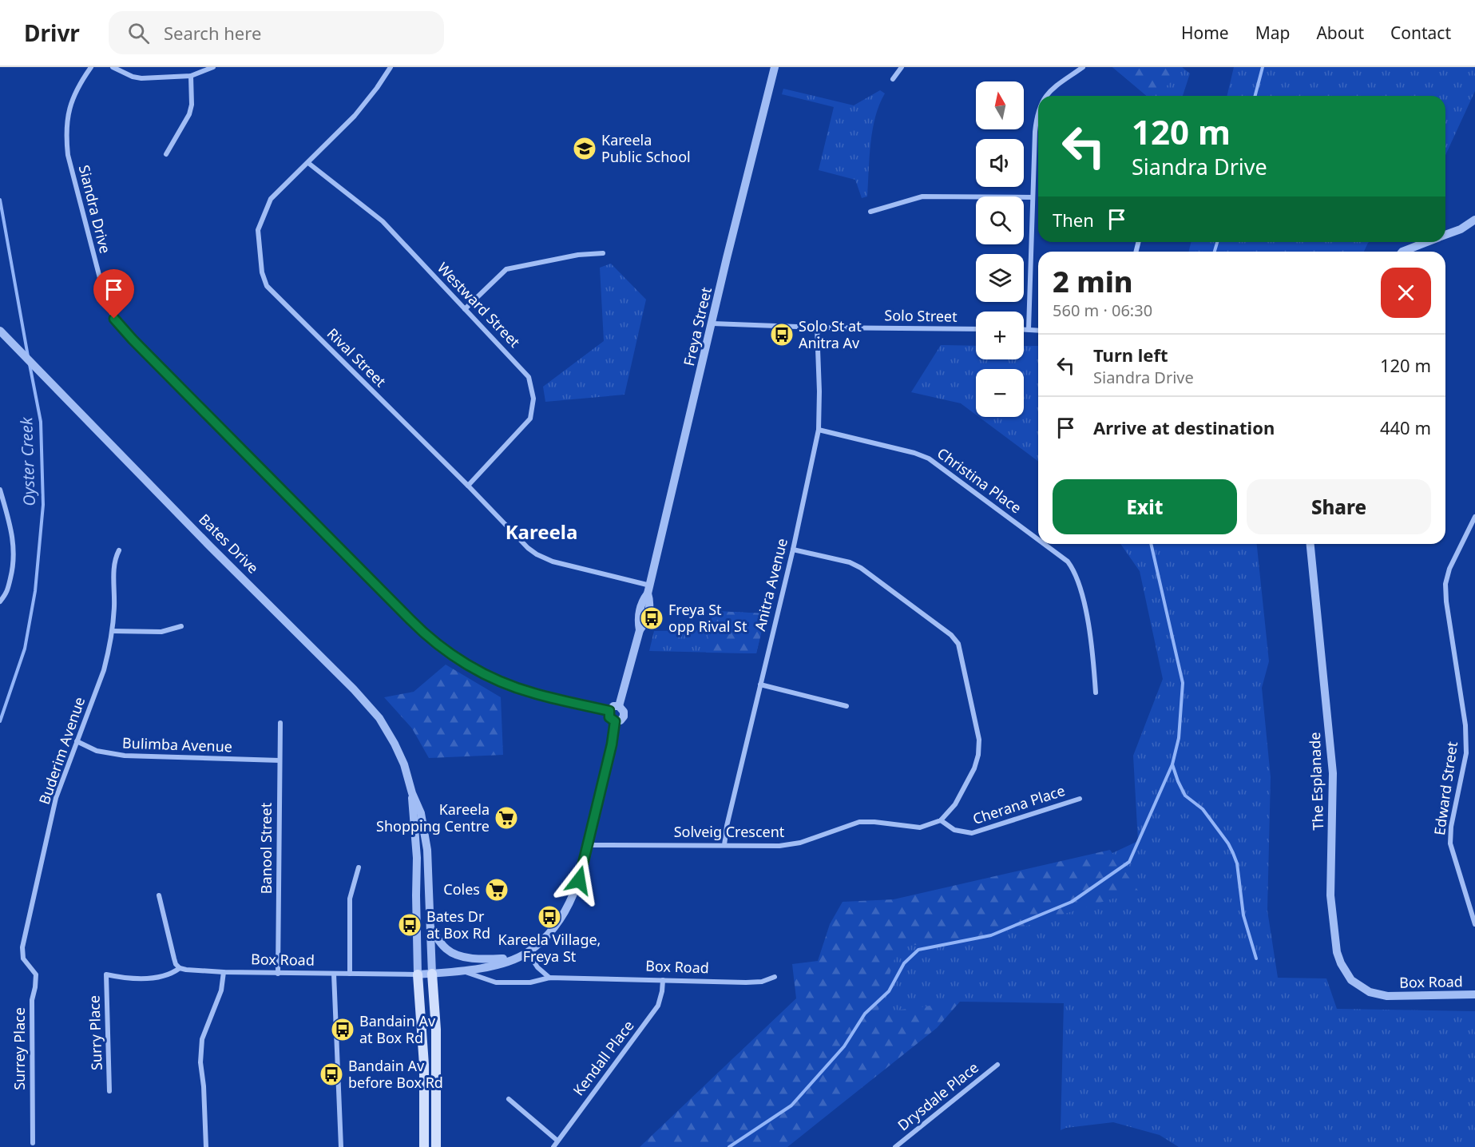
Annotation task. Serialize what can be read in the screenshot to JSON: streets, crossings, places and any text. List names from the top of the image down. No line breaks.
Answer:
{"streets":{"main road":["Bates Drive"],"street":["Siandra Drive","Westward Street","Solo Street","Freya Street","Rival Street","Christina Place","Anitra Avenue","Bulimba Avenue","Buderim Avenue","The Esplanade","Edward Street","Cherana Place","Solveig Crescent","Banool Street","Box Road","Surry Place","Surrey Place","Kendall Place","Drysdale Place"]},"crossings":[["Siandra Drive","Freya Street"],["Westward Street","Rival Street"],["Solo Street","Freya Street"],["Solo Street","Anitra Avenue"],["Freya Street","Rival Street"],["Christina Place","Anitra Avenue"],["Bates Drive","Box Road"],["Anitra Avenue","Solveig Crescent"],["Bulimba Avenue","Buderim Avenue"],["Bulimba Avenue","Banool Street"],["Buderim Avenue","Surrey Place"],["The Esplanade","Box Road"],["Cherana Place","Solveig Crescent"],["Banool Street","Box Road"],["Box Road","Surry Place"],["Box Road","Kendall Place"]],"districts":["Kareela"],"water":["Oyster Creek"],"places":{"school or university":["Kareela Public School"],"bus stop":["Solo St at Anitra Av","Freya St opp Rival St","Kareela Village, Freya St","Bates Dr at Box Rd","Bandain Av at Box Rd","Bandain Av before Box Rd"],"supermarket":["Kareela Shopping Centre","Coles"]},"north":"top","page":{"header":"Drivr","search":"Search here","nav":["Home","Map","About","Contact"],"map_buttons":["+","−"],"turn":["120 m","Siandra Drive"],"then":"Then","heading":["2 min","560 m · 06:30"],"list":[{"name":"Turn left","note":"Siandra Drive","value":"120 m"},{"name":"Arrive at destination","value":"440 m"}],"buttons":["Exit","Share"]}}
